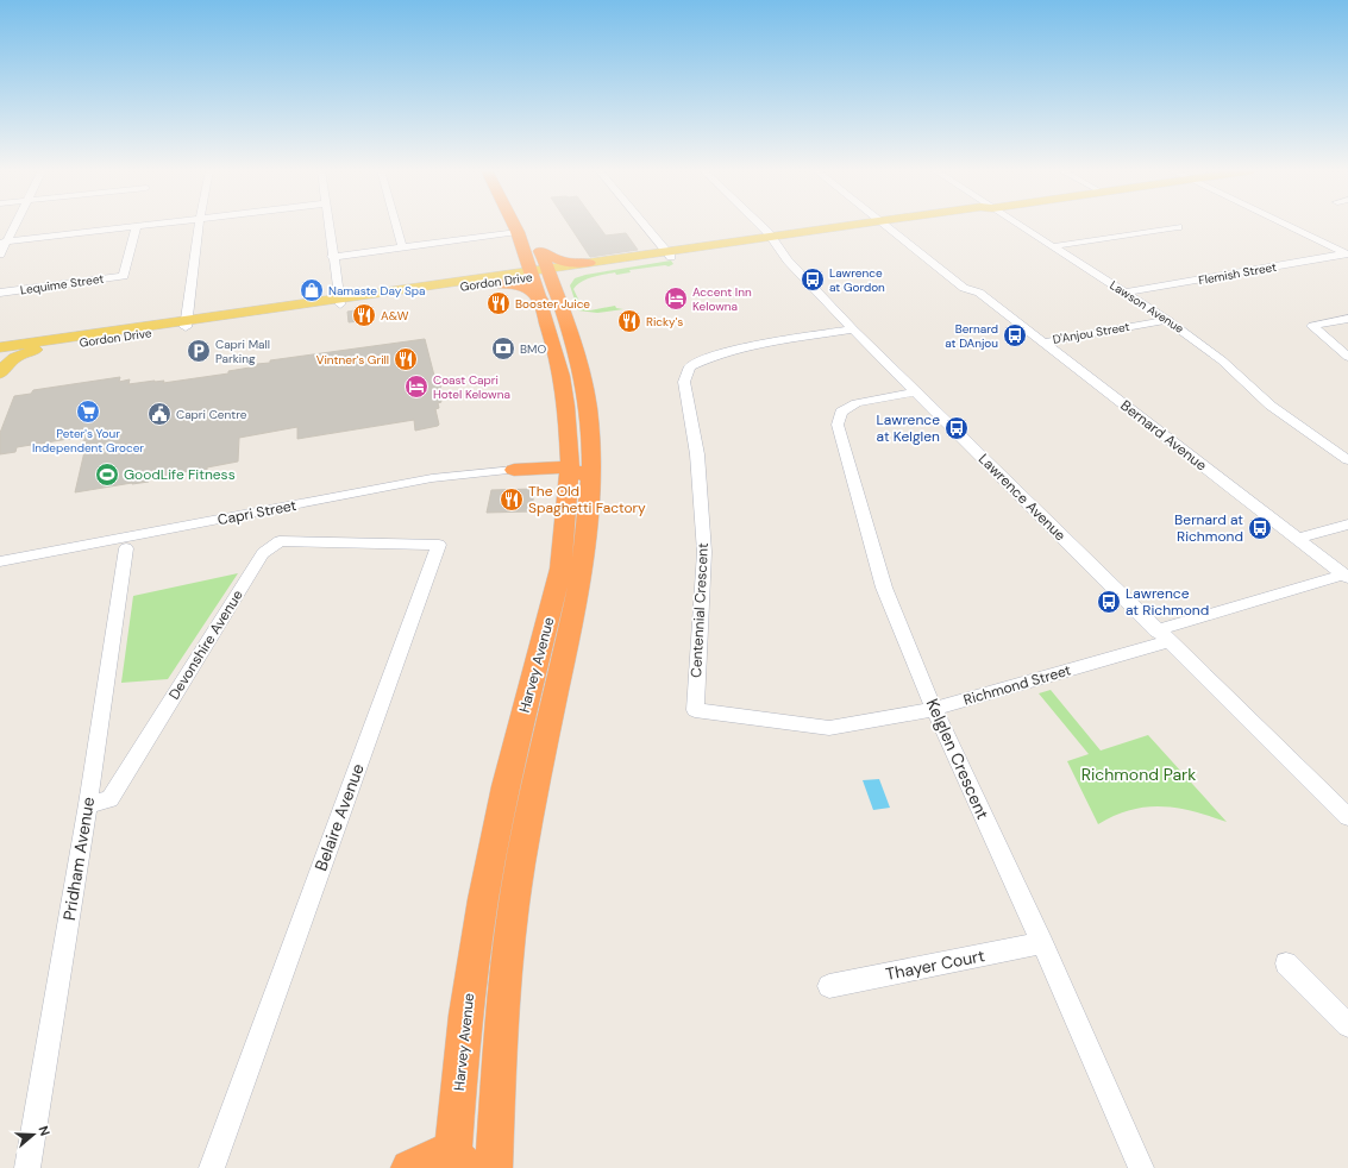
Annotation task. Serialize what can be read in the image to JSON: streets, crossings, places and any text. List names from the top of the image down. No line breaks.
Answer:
{"streets":{"highway":["Harvey Avenue"],"main road":["Gordon Drive"],"street":["Flemish Street","Lequime Street","Lawson Avenue","D'Anjou Street","Bernard Avenue","Lawrence Avenue","Capri Street","Centennial Crescent","Devonshire Avenue","Richmond Street","Kelglen Crescent","Belaire Avenue","Pridham Avenue","Thayer Court"]},"crossings":[["Flemish Street","Lawson Avenue"],["Gordon Drive","Lawrence Avenue"],["Gordon Drive","Harvey Avenue"],["Lawson Avenue","D'Anjou Street"],["D'Anjou Street","Bernard Avenue"],["Bernard Avenue","Richmond Street"],["Lawrence Avenue","Centennial Crescent"],["Lawrence Avenue","Richmond Street"],["Lawrence Avenue","Kelglen Crescent"],["Centennial Crescent","Richmond Street"],["Devonshire Avenue","Belaire Avenue"],["Devonshire Avenue","Pridham Avenue"],["Richmond Street","Kelglen Crescent"],["Kelglen Crescent","Thayer Court"]],"parks":["Richmond Park"],"places":{"bus stop":["Lawrence at Gordon","Bernard at DAnjou","Lawrence at Kelglen","Bernard at Richmond","Lawrence at Richmond"],"shop":["Namaste Day Spa"],"hotel":["Accent Inn Kelowna","Coast Capri Hotel Kelowna"],"restaurant":["Booster Juice","A&W","Ricky's","Vintner's Grill","The Old Spaghetti Factory"],"bank":["BMO"],"parking":["Capri Mall Parking"],"supermarket":["Peter's Your Independent Grocer"],"public building":["Capri Centre"],"sports":["GoodLife Fitness"]},"north":"right"}
